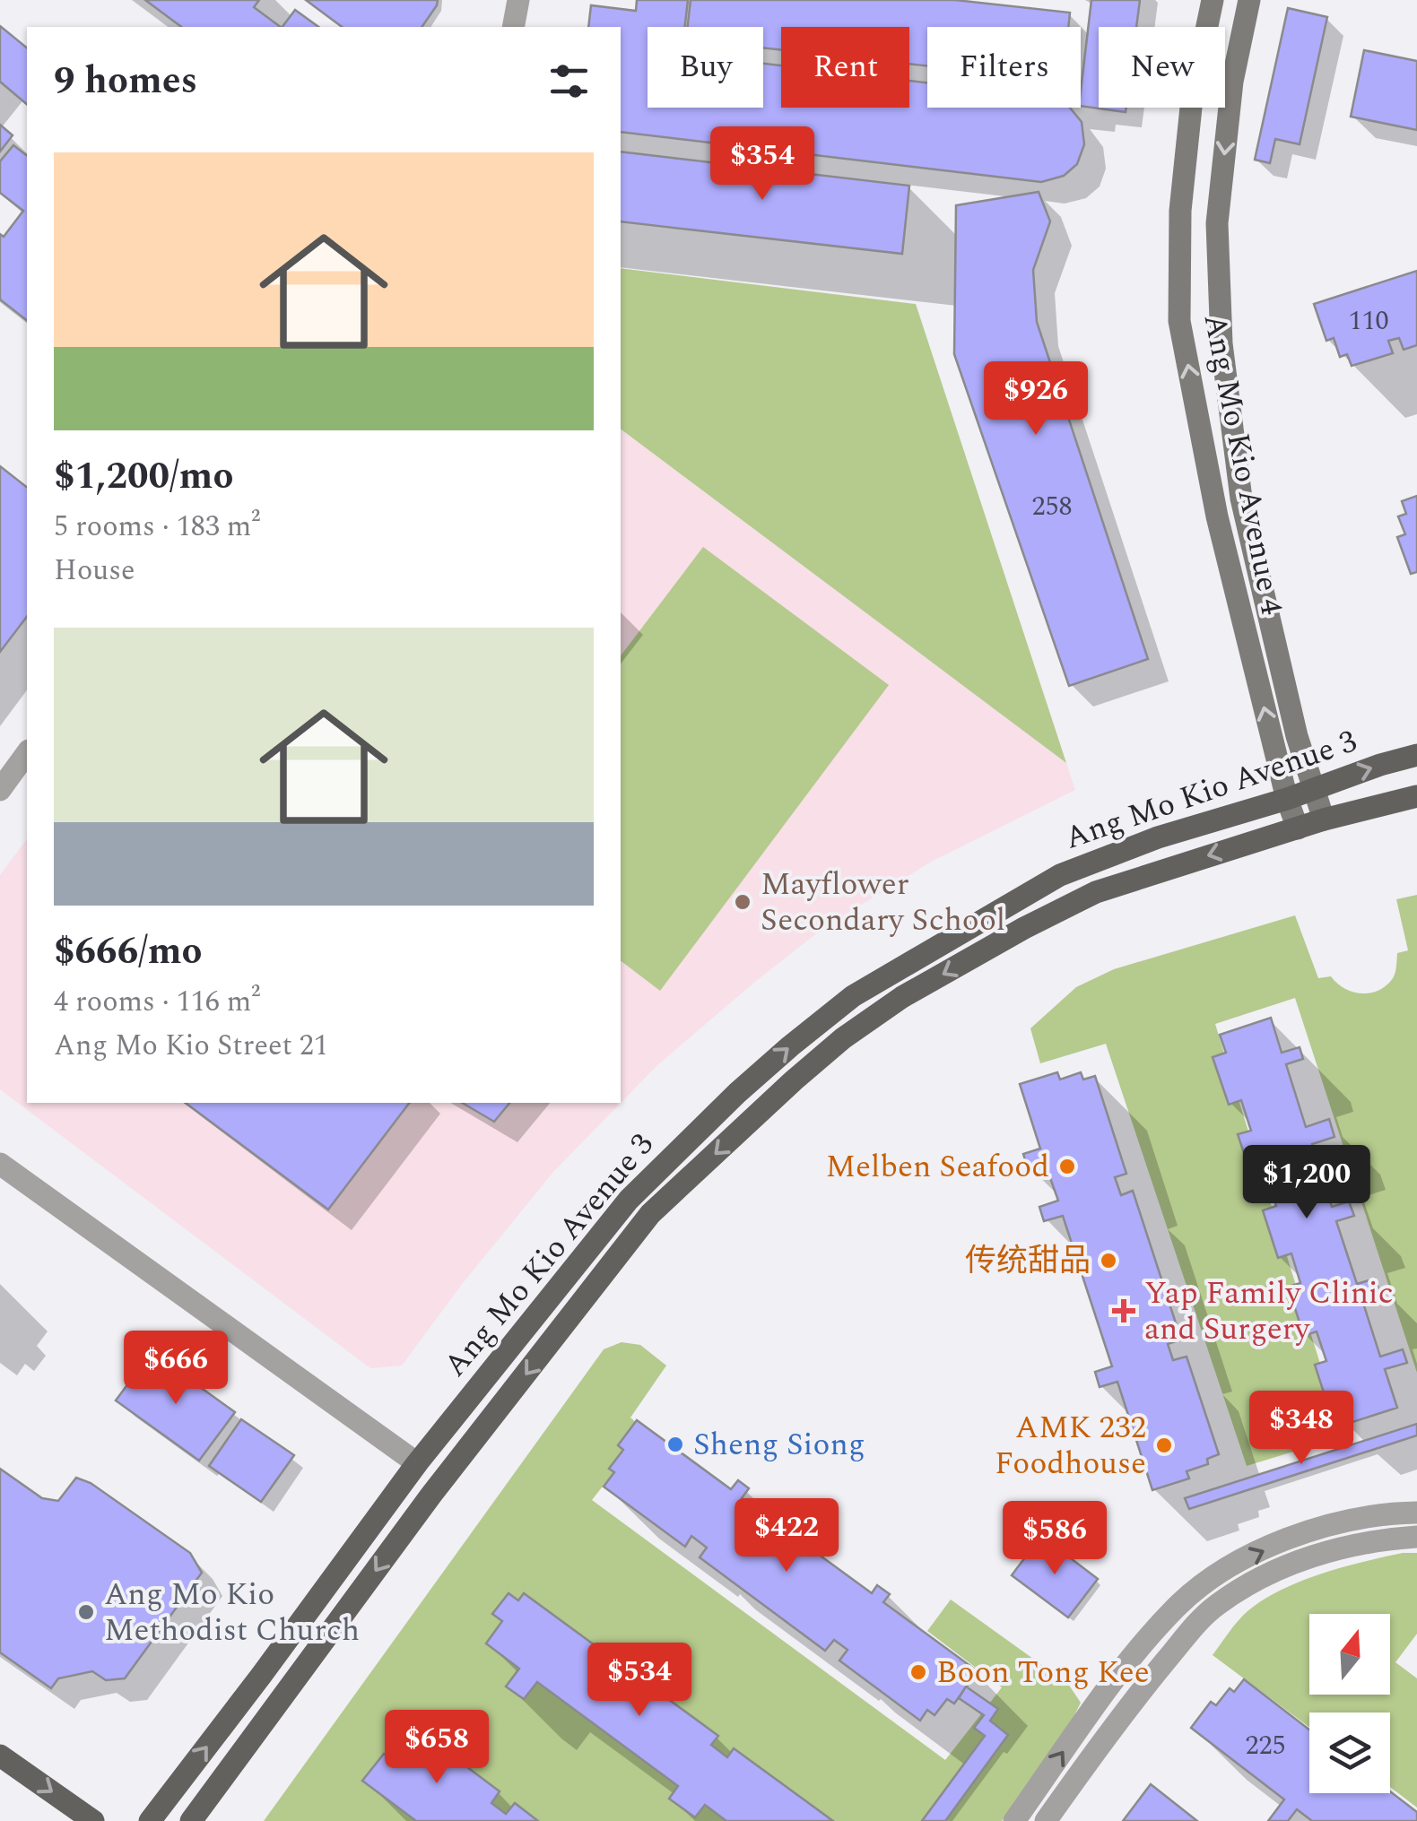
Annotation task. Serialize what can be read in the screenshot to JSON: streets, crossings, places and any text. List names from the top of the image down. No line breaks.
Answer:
{"streets":{"main road":["Ang Mo Kio Avenue 4","Ang Mo Kio Avenue 3"]},"crossings":[["Ang Mo Kio Avenue 4","Ang Mo Kio Avenue 3"]],"places":{"other":["Mayflower Secondary School","Melben Seafood","传统甜品","Sheng Siong","AMK 232 Foodhouse","Ang Mo Kio Methodist Church","Boon Tong Kee"],"health":["Yap Family Clinic and Surgery"]},"house_numbers":["110","258","225"],"north":"top","page":{"chip":["Buy","Rent","Filters","New"],"heading":"9 homes","price":["$354","$926","$1,200","$666","$348","$422","$586","$534","$658"],"list":[{"name":"$1,200/mo","note":"5 rooms · 183 m² · House"},{"name":"$666/mo","note":"4 rooms · 116 m² · Ang Mo Kio Street 21"}]}}
